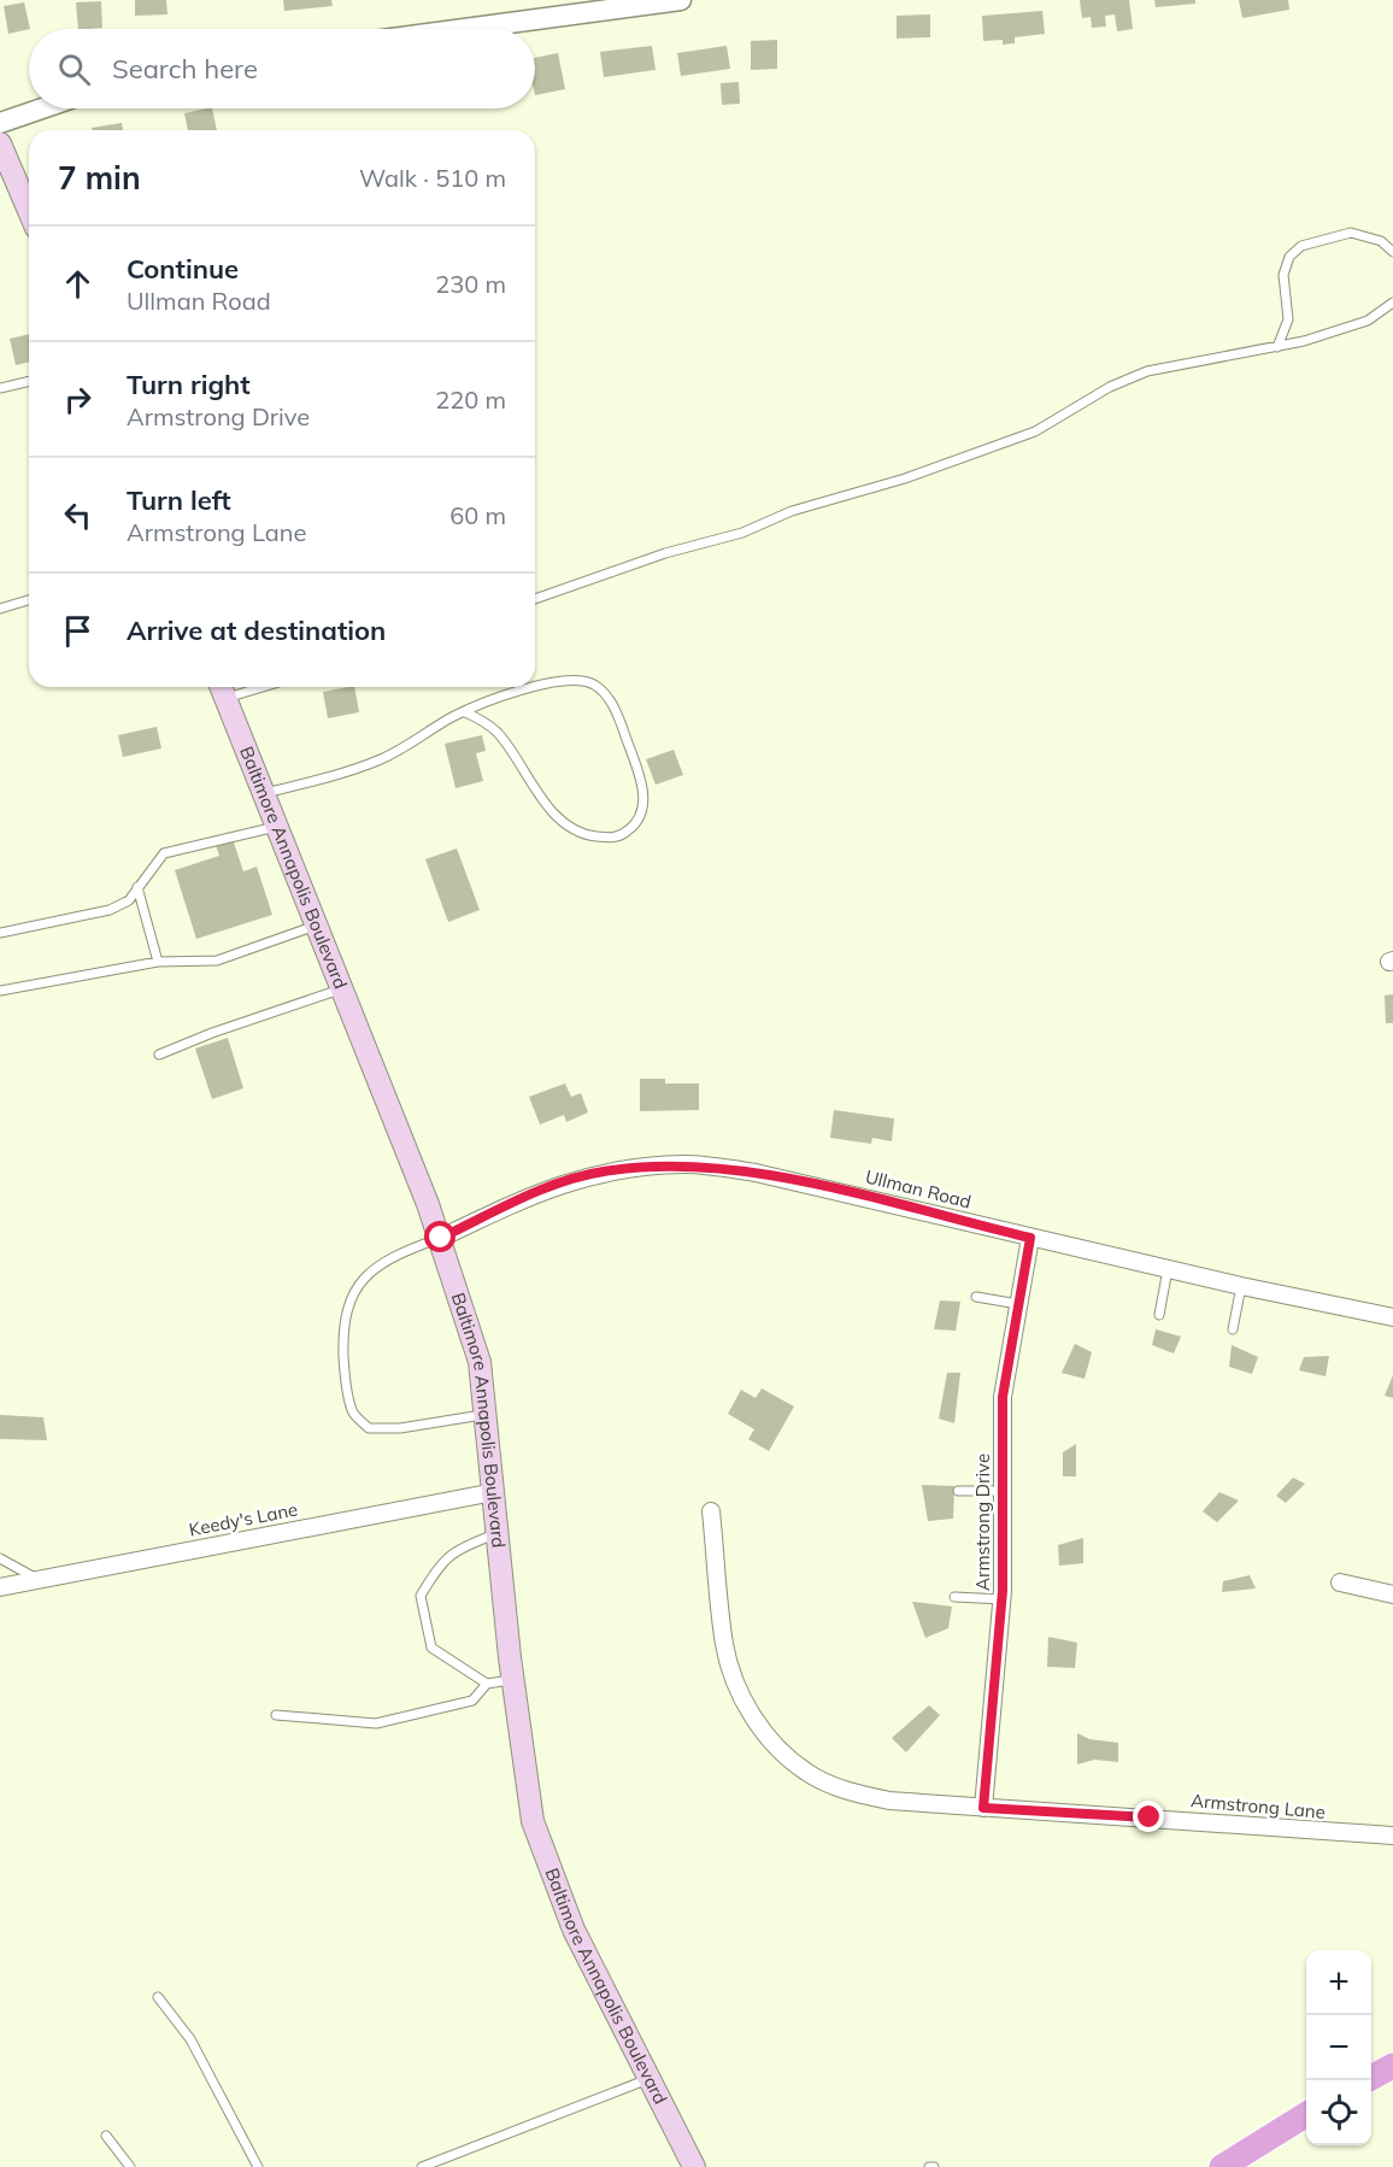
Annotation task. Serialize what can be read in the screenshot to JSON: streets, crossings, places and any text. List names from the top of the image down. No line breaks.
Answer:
{"streets":{"main road":["Baltimore Annapolis Boulevard"],"street":["Ullman Road","Keedy's Lane","Armstrong Drive","Armstrong Lane"]},"crossings":[["Baltimore Annapolis Boulevard","Ullman Road"],["Baltimore Annapolis Boulevard","Keedy's Lane"],["Ullman Road","Armstrong Drive"],["Armstrong Drive","Armstrong Lane"]],"page":{"search":"Search here","heading":["7 min","Walk · 510 m"],"list":[["Continue","Ullman Road","230 m"],["Turn right","Armstrong Drive","220 m"],["Turn left","Armstrong Lane","60 m"],"Arrive at destination"],"map_buttons":["+","−"]}}
